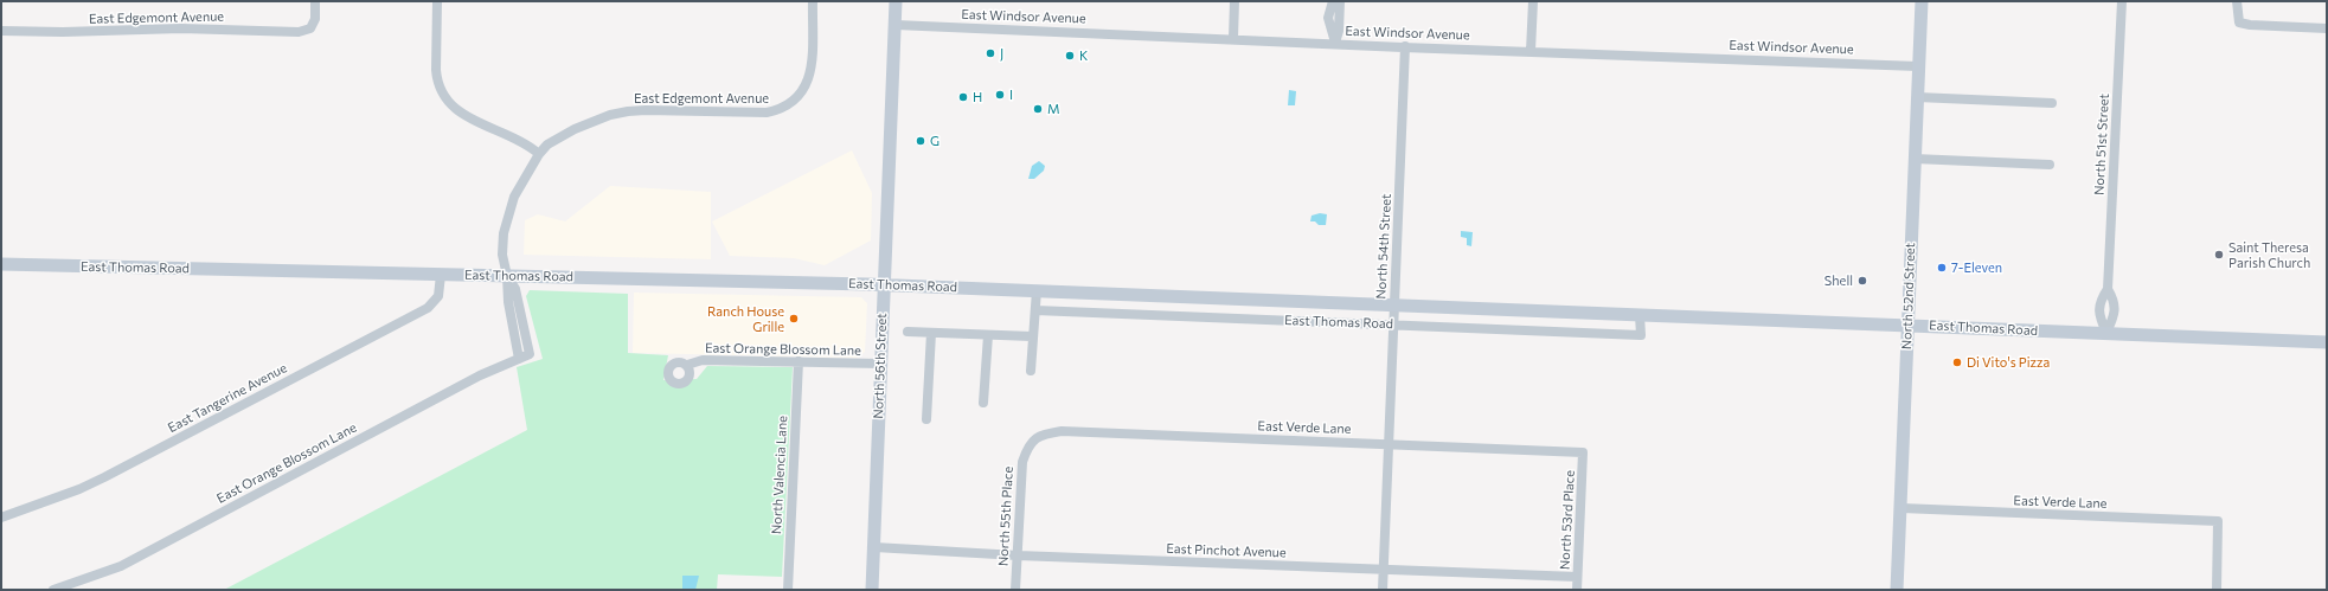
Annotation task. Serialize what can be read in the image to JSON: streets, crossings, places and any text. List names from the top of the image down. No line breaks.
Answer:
{"streets":{"main road":["East Thomas Road","North 52nd Street","North 56th Street"],"street":["East Windsor Avenue","East Edgemont Avenue","North 51st Street","North 54th Street","East Orange Blossom Lane","East Tangerine Avenue","East Verde Lane","North Valencia Lane","North 55th Place","North 53rd Place","East Pinchot Avenue"]},"crossings":[["East Windsor Avenue","North 54th Street"],["East Windsor Avenue","North 52nd Street"],["East Windsor Avenue","North 56th Street"],["East Edgemont Avenue","East Thomas Road"],["East Edgemont Avenue","East Orange Blossom Lane"],["North 51st Street","East Thomas Road"],["North 54th Street","East Thomas Road"],["North 54th Street","East Verde Lane"],["North 54th Street","East Pinchot Avenue"],["East Thomas Road","North 52nd Street"],["East Thomas Road","East Orange Blossom Lane"],["East Thomas Road","North 56th Street"],["East Thomas Road","East Tangerine Avenue"],["North 52nd Street","East Verde Lane"],["East Orange Blossom Lane","North 56th Street"],["East Orange Blossom Lane","North Valencia Lane"],["North 56th Street","East Pinchot Avenue"],["East Verde Lane","North 55th Place"],["East Verde Lane","North 53rd Place"],["North 55th Place","East Pinchot Avenue"],["North 53rd Place","East Pinchot Avenue"]],"places":["J","K","I","H","M","G","Saint Theresa Parish Church","7-Eleven","Shell","Ranch House Grille","Di Vito's Pizza"]}
